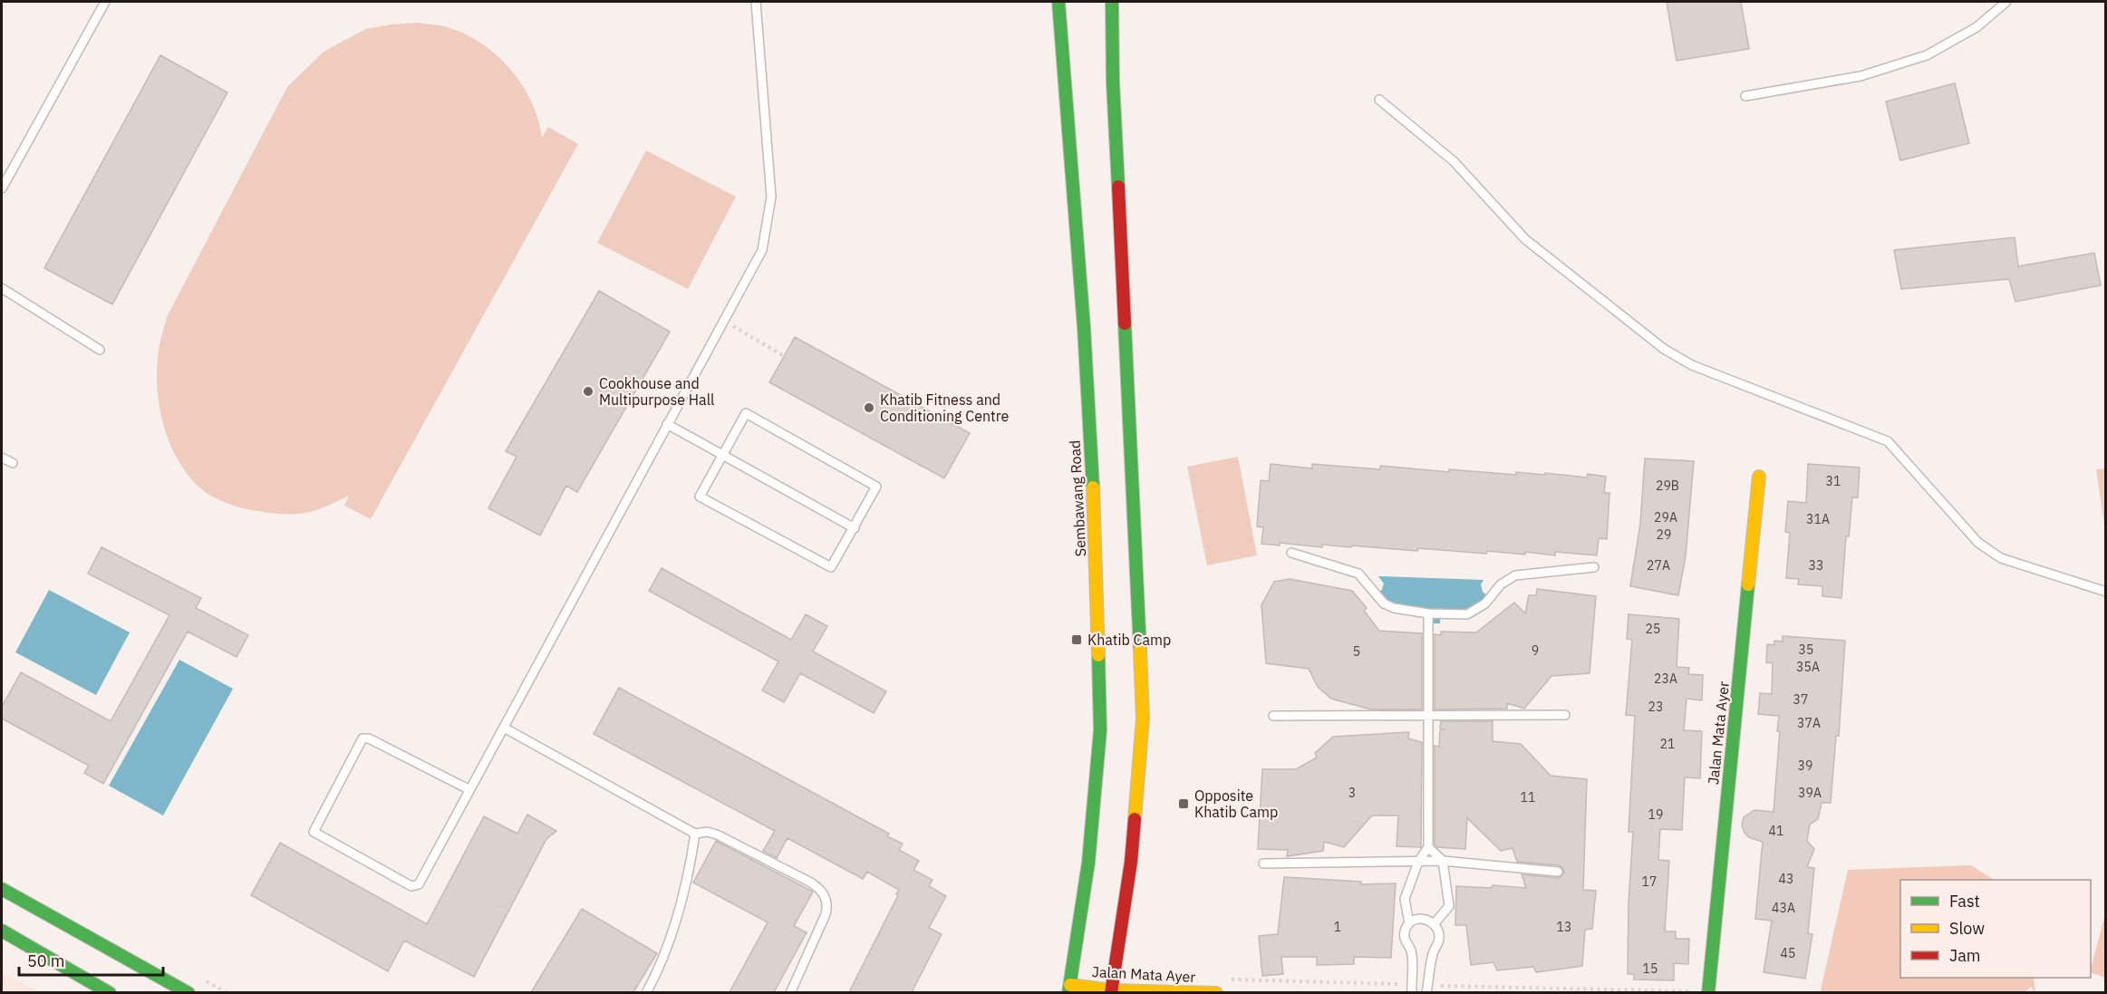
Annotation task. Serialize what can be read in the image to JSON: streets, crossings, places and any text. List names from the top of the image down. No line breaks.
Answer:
{"streets":{"main road":["Sembawang Road","Jalan Mata Ayer"]},"crossings":[["Sembawang Road","Jalan Mata Ayer"]],"places":{"other":["Cookhouse and Multipurpose Hall","Khatib Fitness and Conditioning Centre"],"transit":["Khatib Camp","Opposite Khatib Camp"]},"house_numbers":["31","29B","29A","31A","29","27A","33","25","35","9","5","35A","23A","37","23","37A","21","39","3","39A","11","19","41","43","17","43A","1","13","45","15"],"legend":["Fast","Slow","Jam"],"scale_bar":"50 m"}
